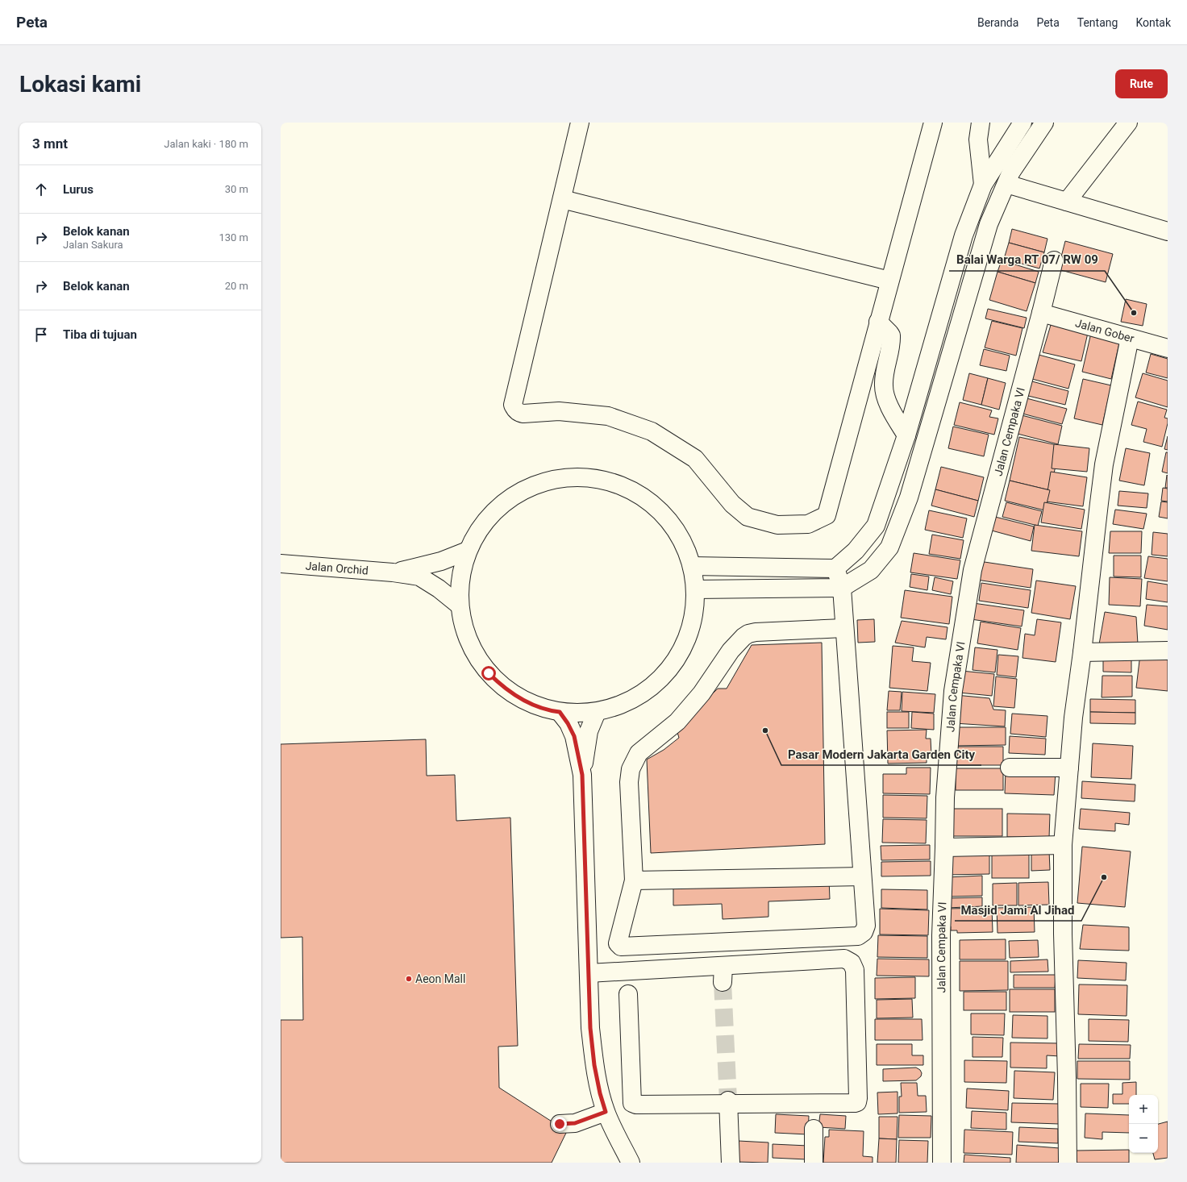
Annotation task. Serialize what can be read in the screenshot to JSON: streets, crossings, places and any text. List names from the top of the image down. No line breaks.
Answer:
{"streets":{"street":["Jalan Gober","Jalan Cempaka VI","Jalan Orchid"]},"crossings":[["Jalan Gober","Jalan Cempaka VI"]],"places":["Balai Warga RT 07/ RW 09","Pasar Modern Jakarta Garden City","Masjid Jami Al Jihad","Aeon Mall"],"page":{"header":"Peta","nav":["Beranda","Peta","Tentang","Kontak"],"buttons":"Rute","title":"Lokasi kami","heading":["3 mnt","Jalan kaki · 180 m"],"list":[["Lurus","30 m"],["Belok kanan","Jalan Sakura","130 m"],["Belok kanan","20 m"],"Tiba di tujuan"],"map_buttons":["+","−"]}}
